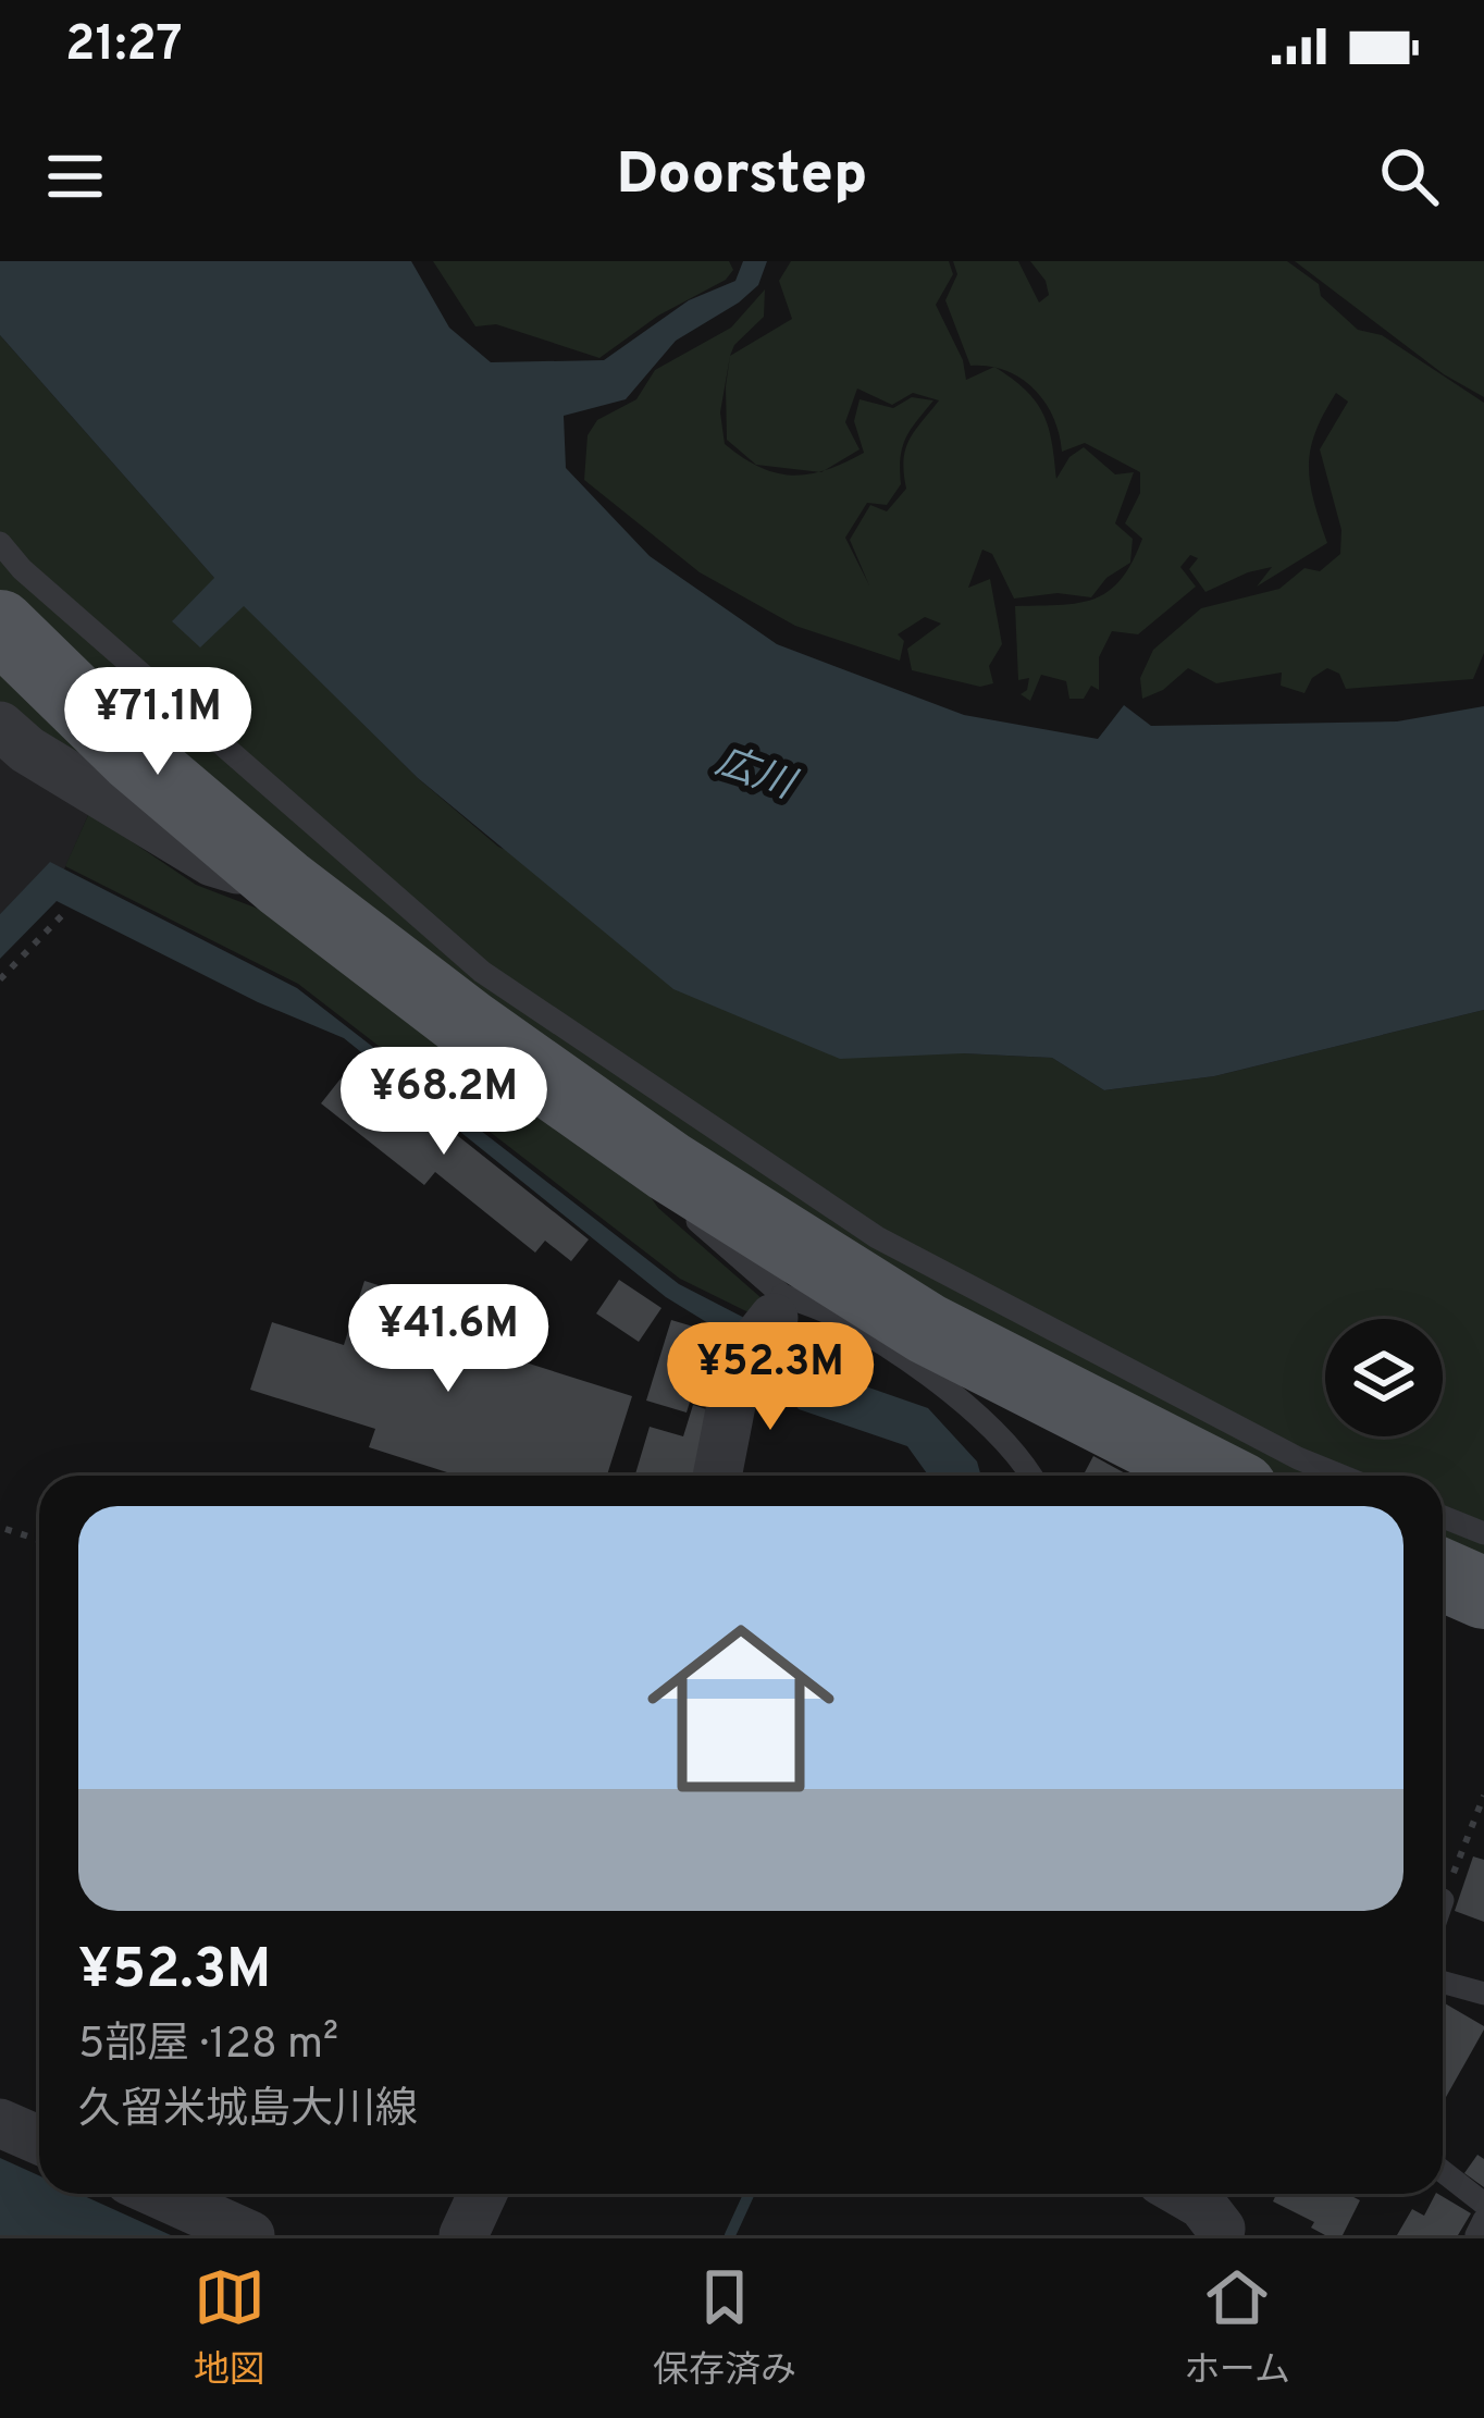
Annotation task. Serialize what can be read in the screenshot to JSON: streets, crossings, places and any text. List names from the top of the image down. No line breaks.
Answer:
{"water":["広川"],"page":{"status":"21:27","header":"Doorstep","price":["¥71.1M","¥68.2M","¥41.6M","¥52.3M"],"list":[{"name":"¥52.3M","note":"5部屋 · 128 m² · 久留米城島大川線"}],"tabs":["地図","保存済み","ホーム"]}}
